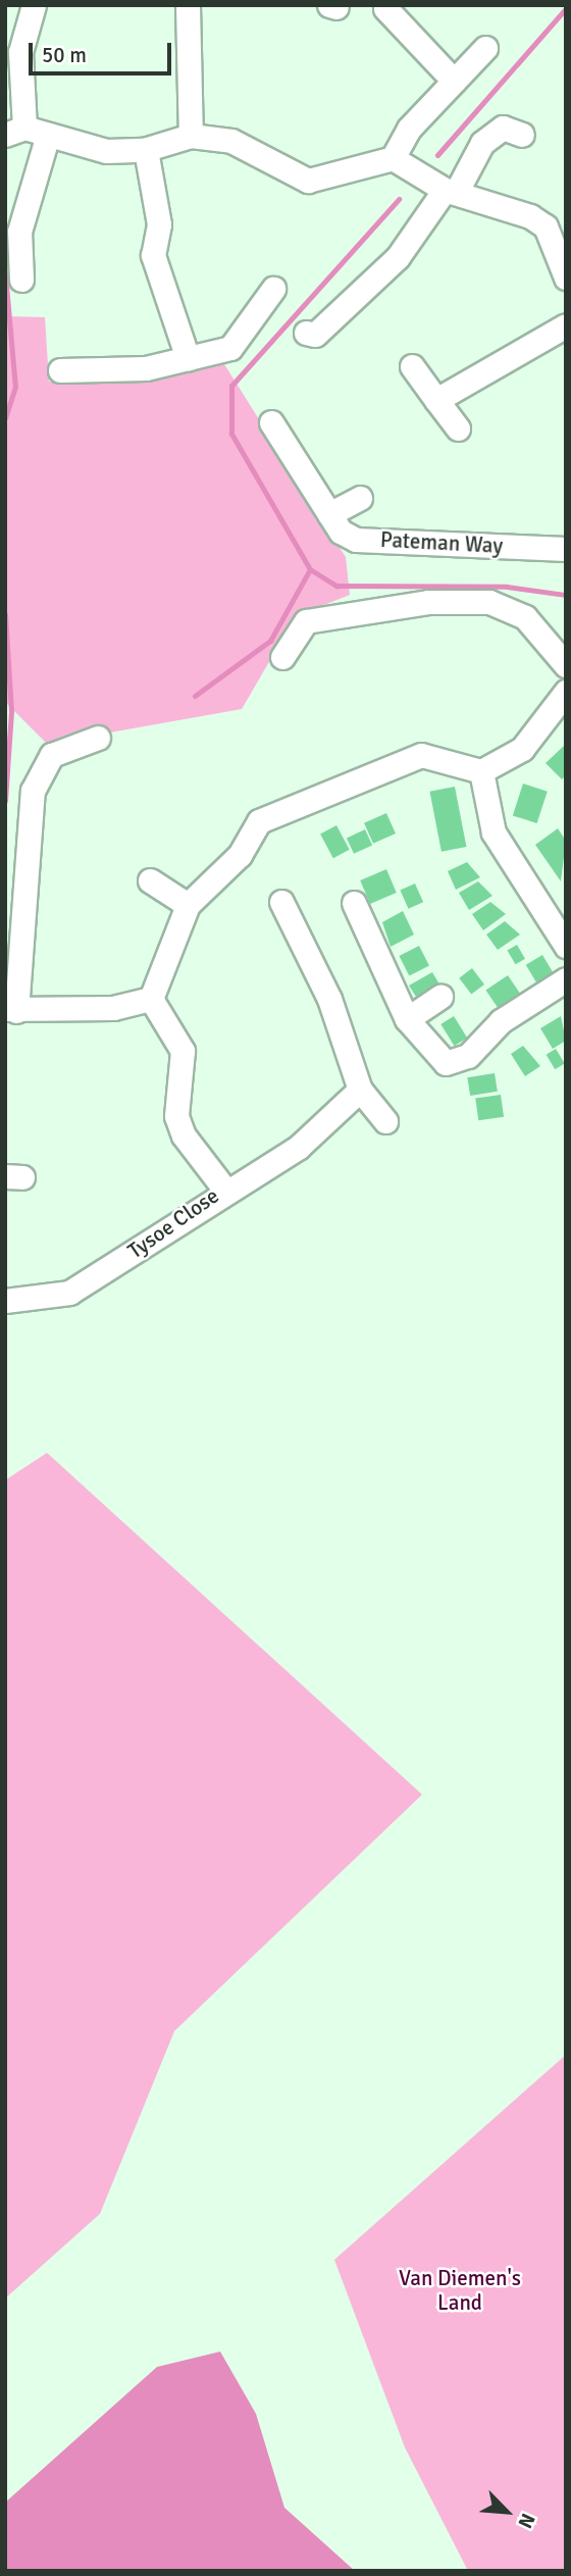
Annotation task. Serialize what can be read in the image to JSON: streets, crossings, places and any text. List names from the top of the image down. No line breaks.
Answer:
{"streets":{"street":["Pateman Way","Tysoe Close"]},"parks":["Van Diemen's Land"],"scale_bar":"50 m","north":"bottom right"}
